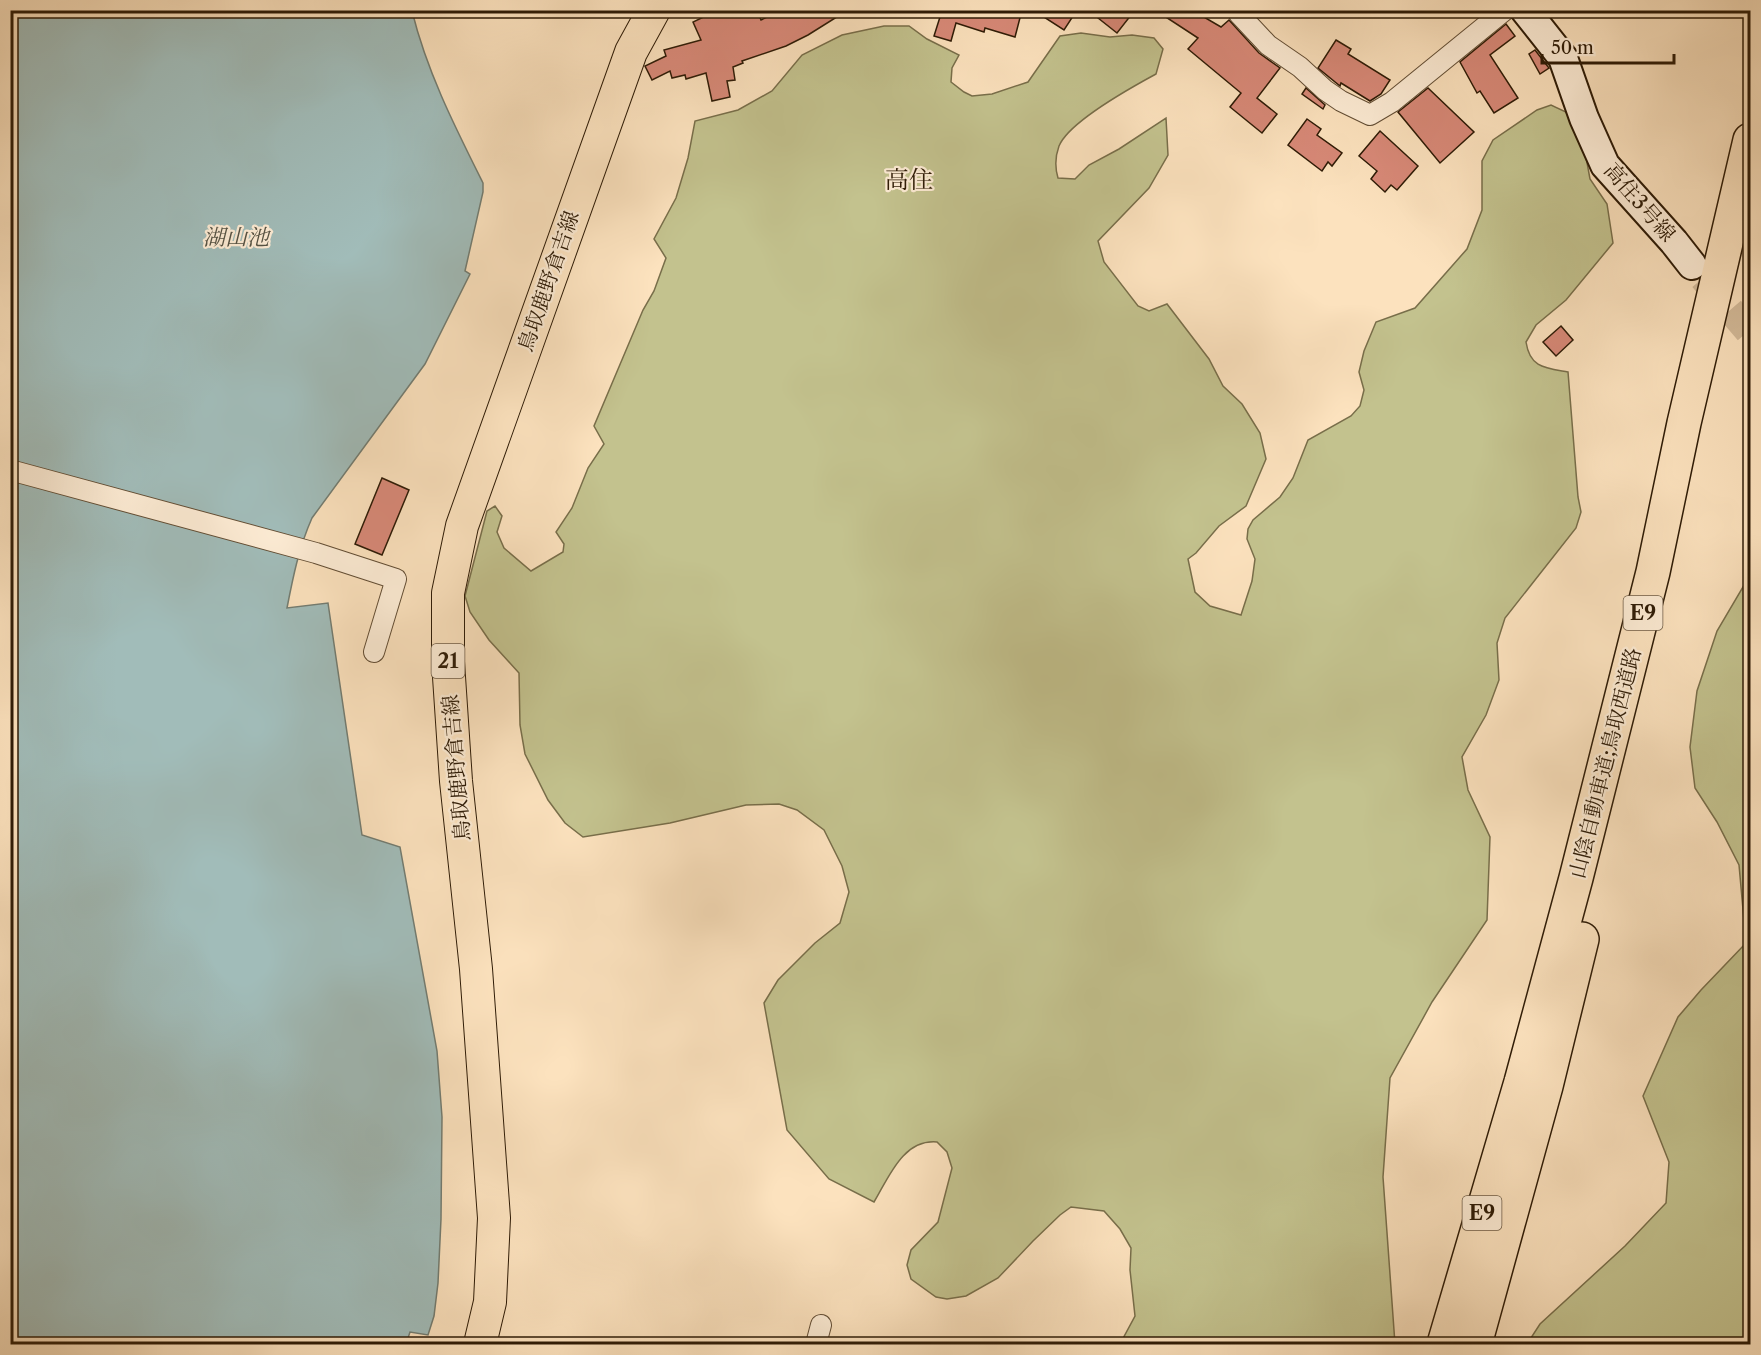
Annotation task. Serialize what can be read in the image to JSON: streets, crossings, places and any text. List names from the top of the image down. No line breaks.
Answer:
{"streets":{"highway":["E9","山陰自動車道;鳥取西道路"],"main road":["鳥取鹿野倉吉線","21"],"street":["高住3号線"]},"districts":["高住"],"water":["湖山池"],"scale_bar":"50 m"}
